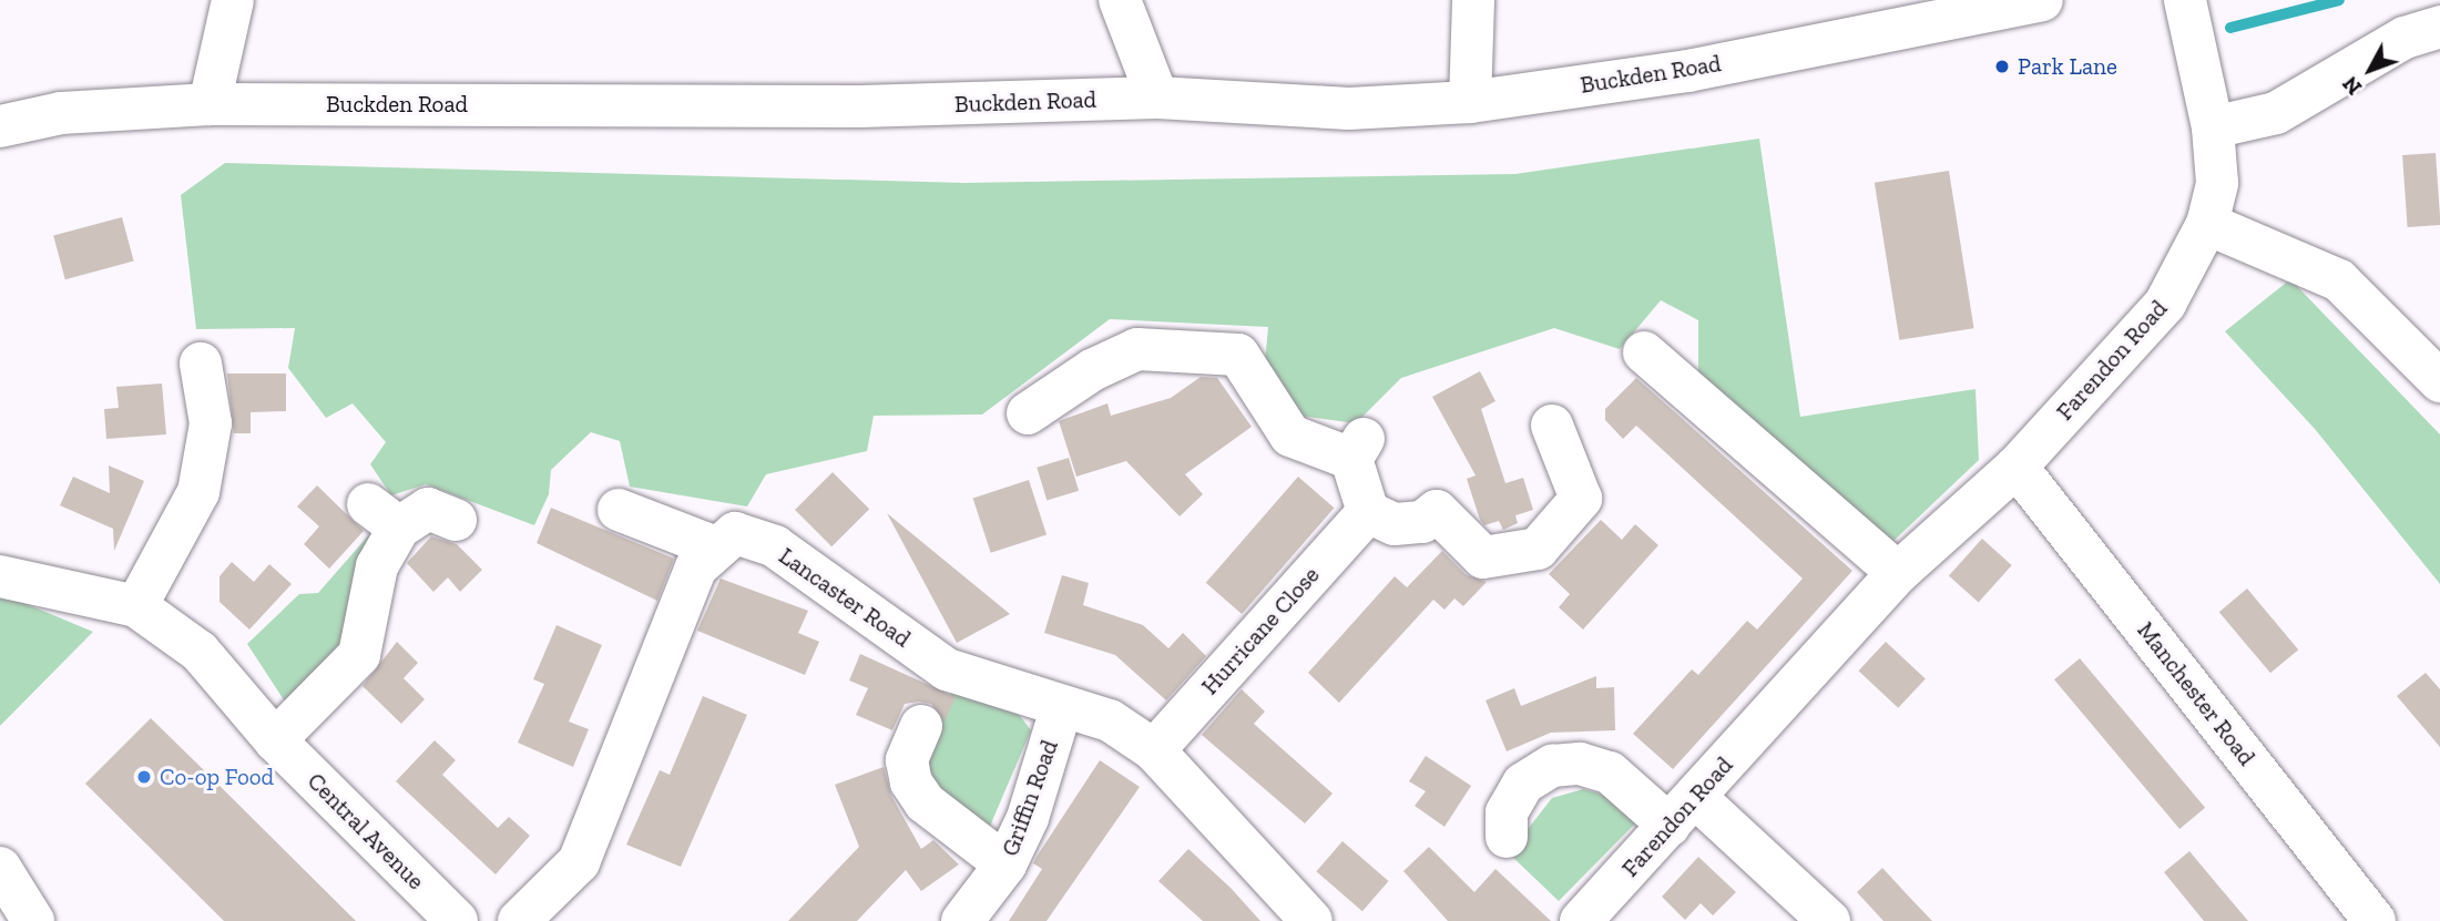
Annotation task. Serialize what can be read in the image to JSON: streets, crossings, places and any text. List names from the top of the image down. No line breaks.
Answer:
{"streets":{"street":["Buckden Road","Farendon Road","Lancaster Road","Hurricane Close","Manchester Road","Griffin Road","Central Avenue"]},"crossings":[["Farendon Road","Manchester Road"],["Lancaster Road","Hurricane Close"],["Lancaster Road","Griffin Road"]],"places":["Park Lane","Co-op Food"],"north":"bottom left"}
